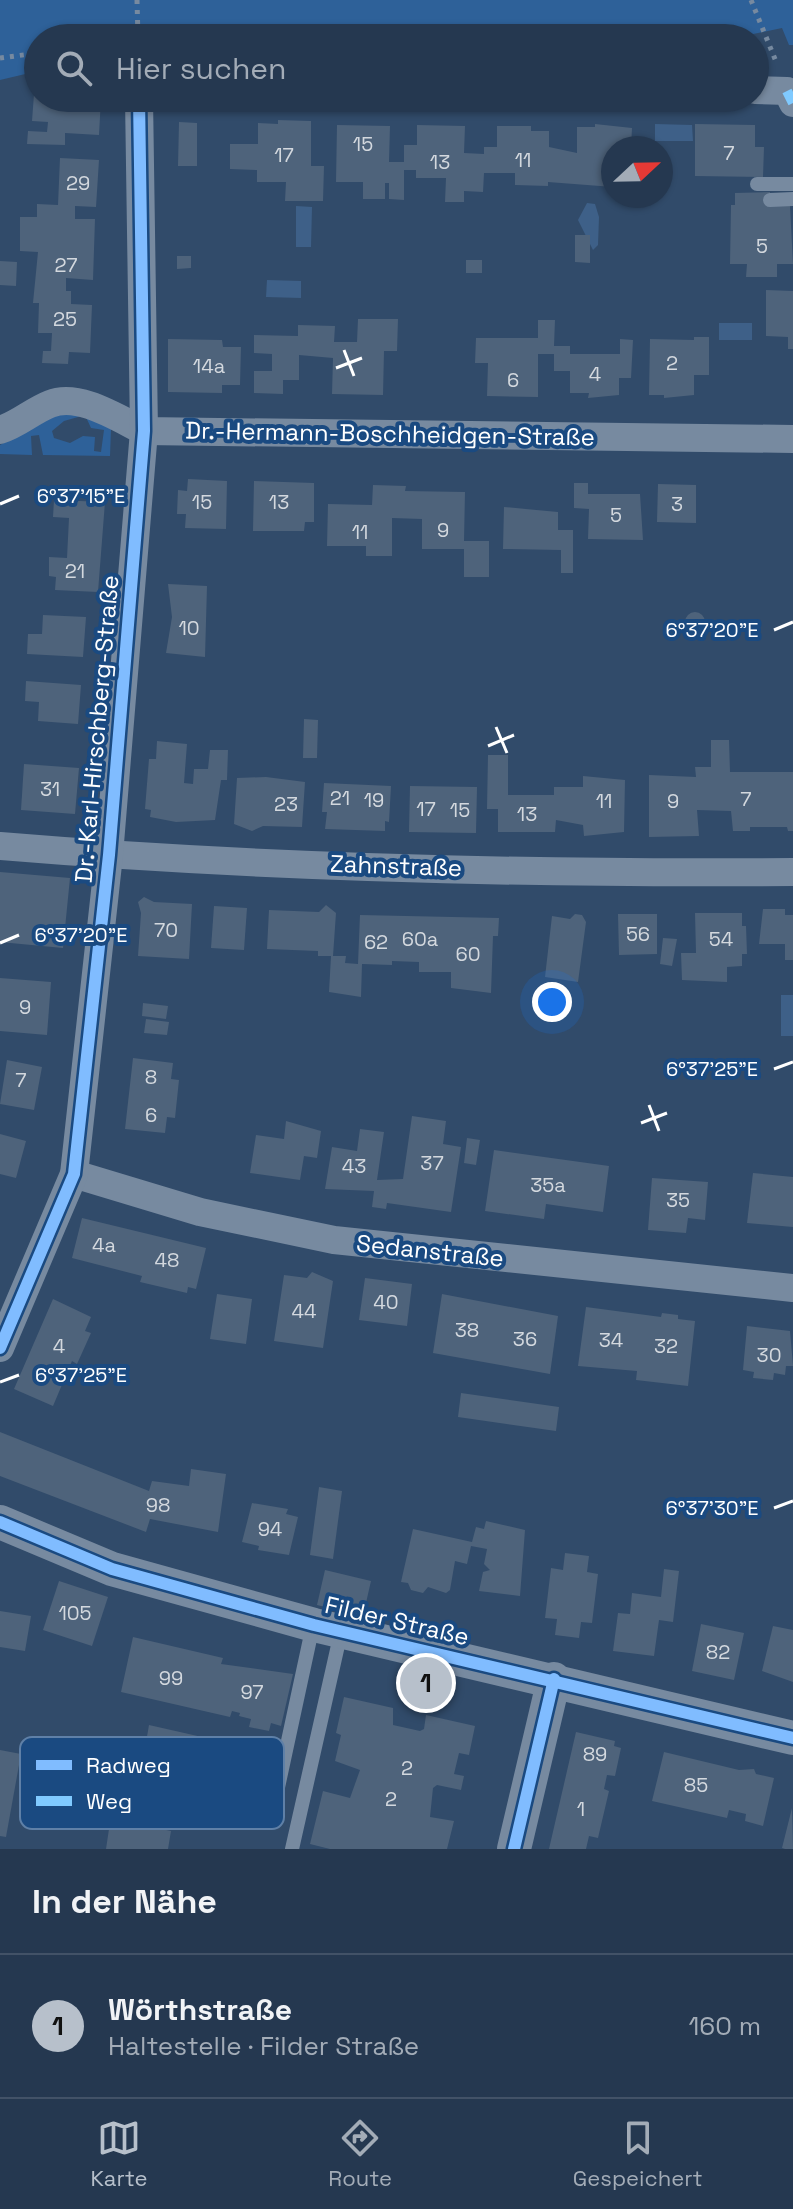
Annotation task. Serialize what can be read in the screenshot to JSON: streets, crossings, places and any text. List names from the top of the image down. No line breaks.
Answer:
{"streets":{"street":["Dr.-Hermann-Boschheidgen-Straße","Dr.-Karl-Hirschberg-Straße","Zahnstraße","Sedanstraße","Filder Straße"]},"crossings":[["Dr.-Hermann-Boschheidgen-Straße","Dr.-Karl-Hirschberg-Straße"],["Dr.-Karl-Hirschberg-Straße","Zahnstraße"],["Dr.-Karl-Hirschberg-Straße","Sedanstraße"]],"house_numbers":["15","7","17","11","13","29","5","27","25","2","14a","4","6","15","13","3","5","9","11","21","10","31","21","7","19","11","9","23","17","15","13","70","56","60a","54","62","60","9","8","7","6","37","43","35a","35","4a","48","40","44","38","36","34","4","32","30","98","94","105","82","99","97","89","2","85","2","1"],"legend":["Radweg","Weg"],"north":"right","page":{"search":"Hier suchen","pins":"1","heading":"In der Nähe","list":[{"mark":"1","name":"Wörthstraße","note":"Haltestelle · Filder Straße","value":"160 m"}],"nav":["Karte","Route","Gespeichert"]},"coordinates":["6°37'15\"E","6°37'20\"E","6°37'25\"E","6°37'30\"E"]}
